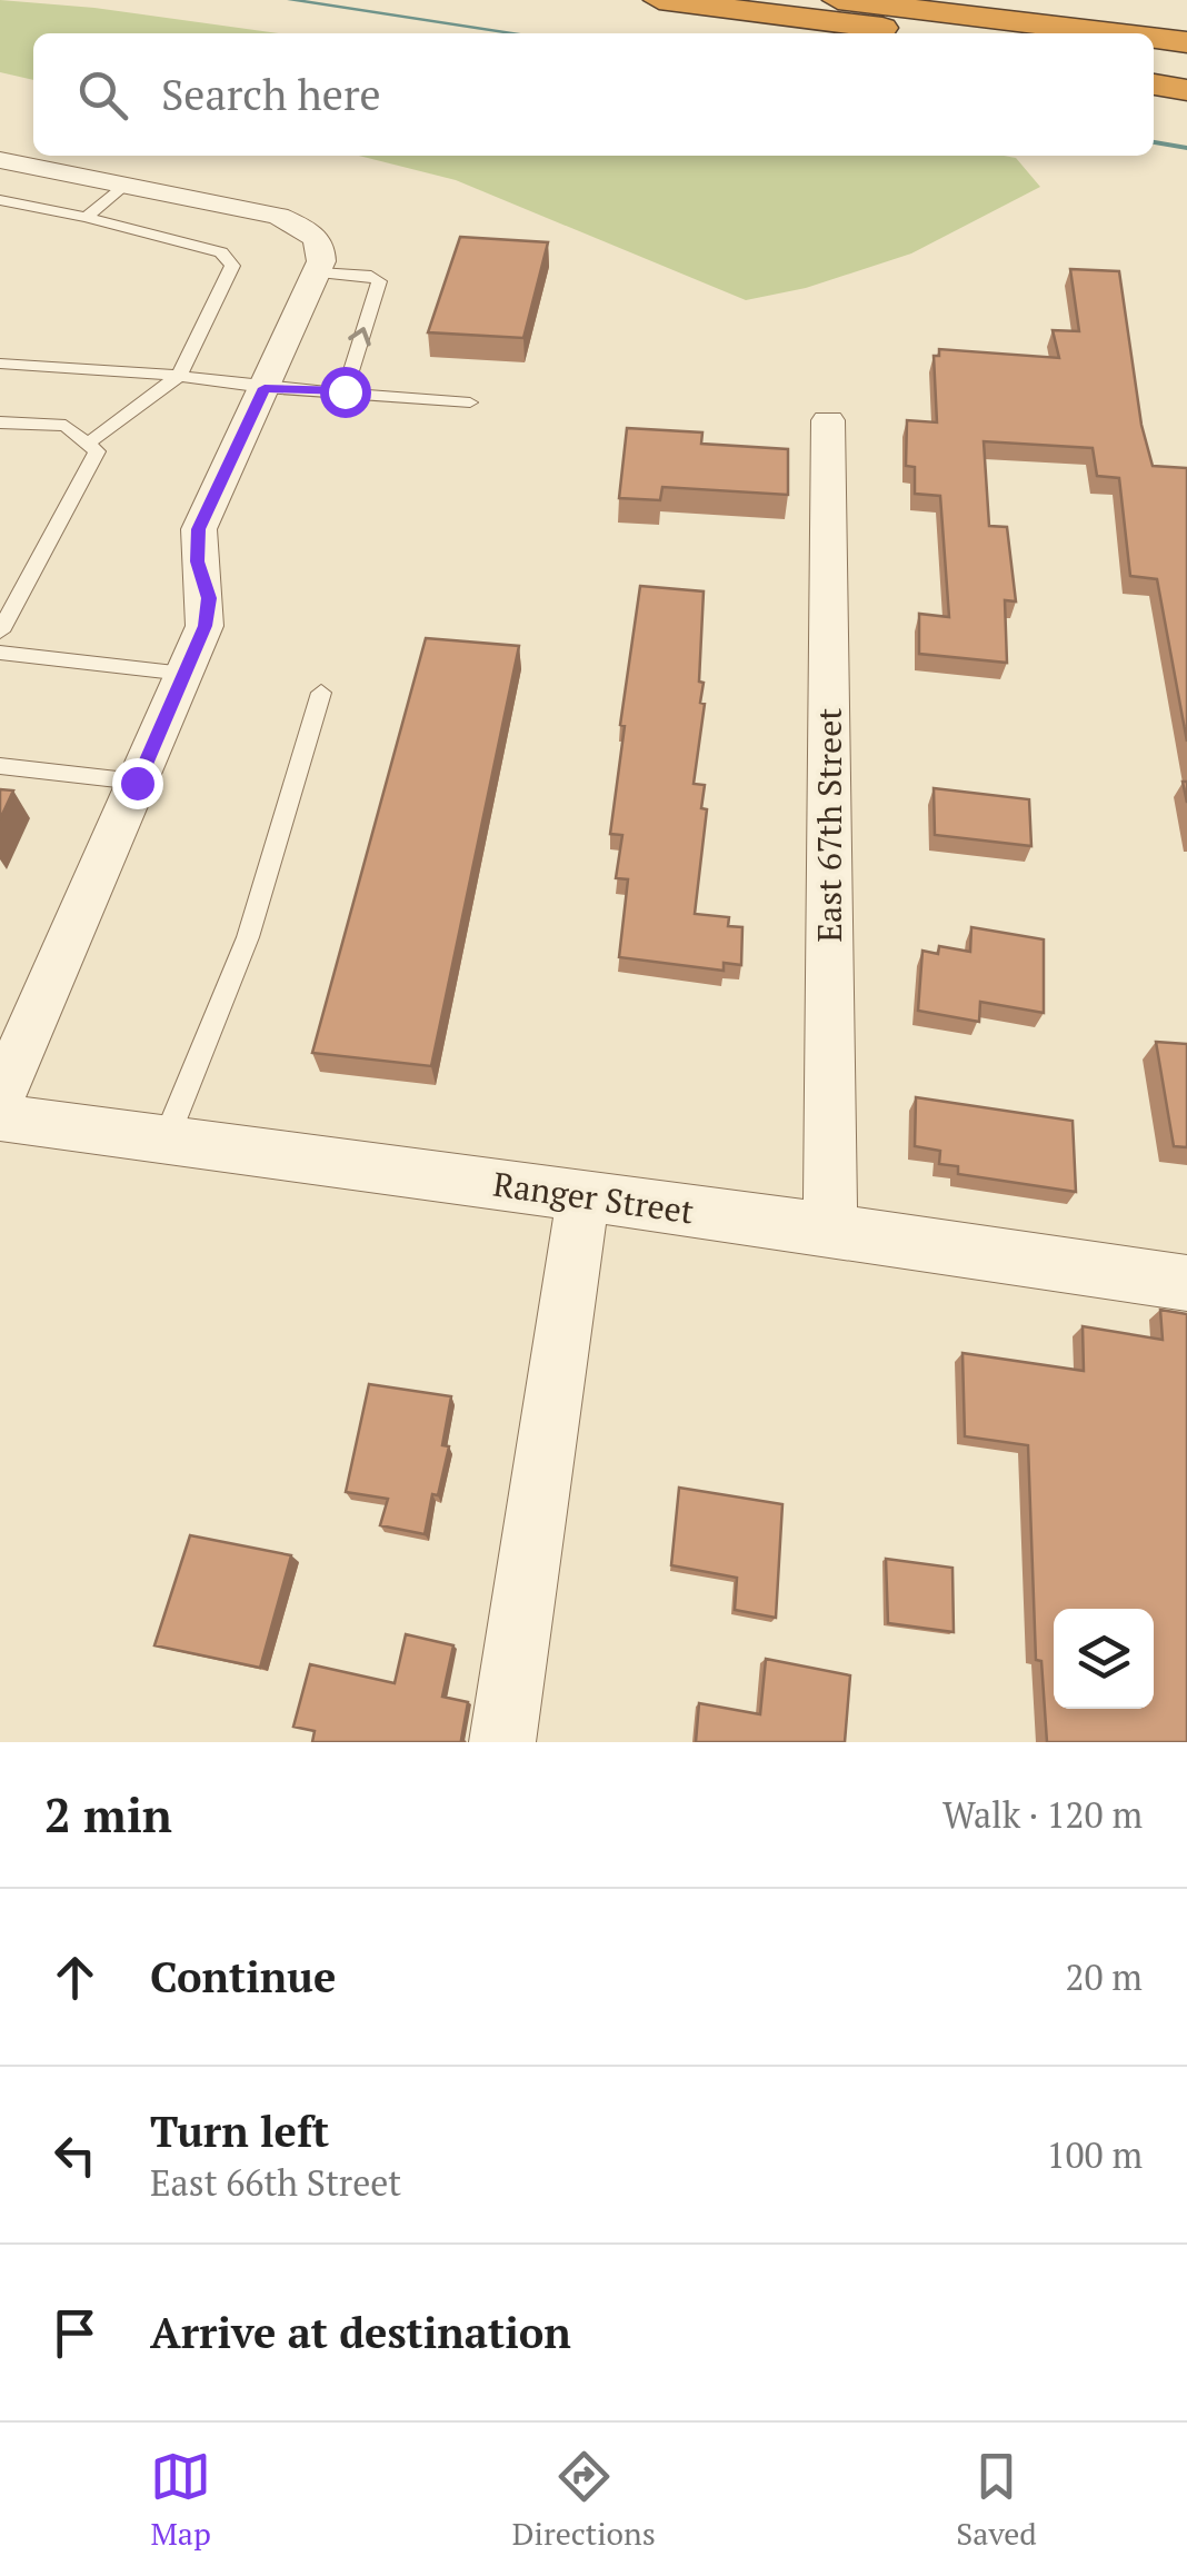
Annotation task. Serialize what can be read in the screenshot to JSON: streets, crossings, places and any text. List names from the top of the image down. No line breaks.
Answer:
{"streets":{"street":["East 67th Street","Ranger Street"]},"crossings":[["East 67th Street","Ranger Street"]],"page":{"search":"Search here","heading":["2 min","Walk · 120 m"],"list":[["Continue","20 m"],["Turn left","East 66th Street","100 m"],"Arrive at destination"],"nav":["Map","Directions","Saved"]}}
